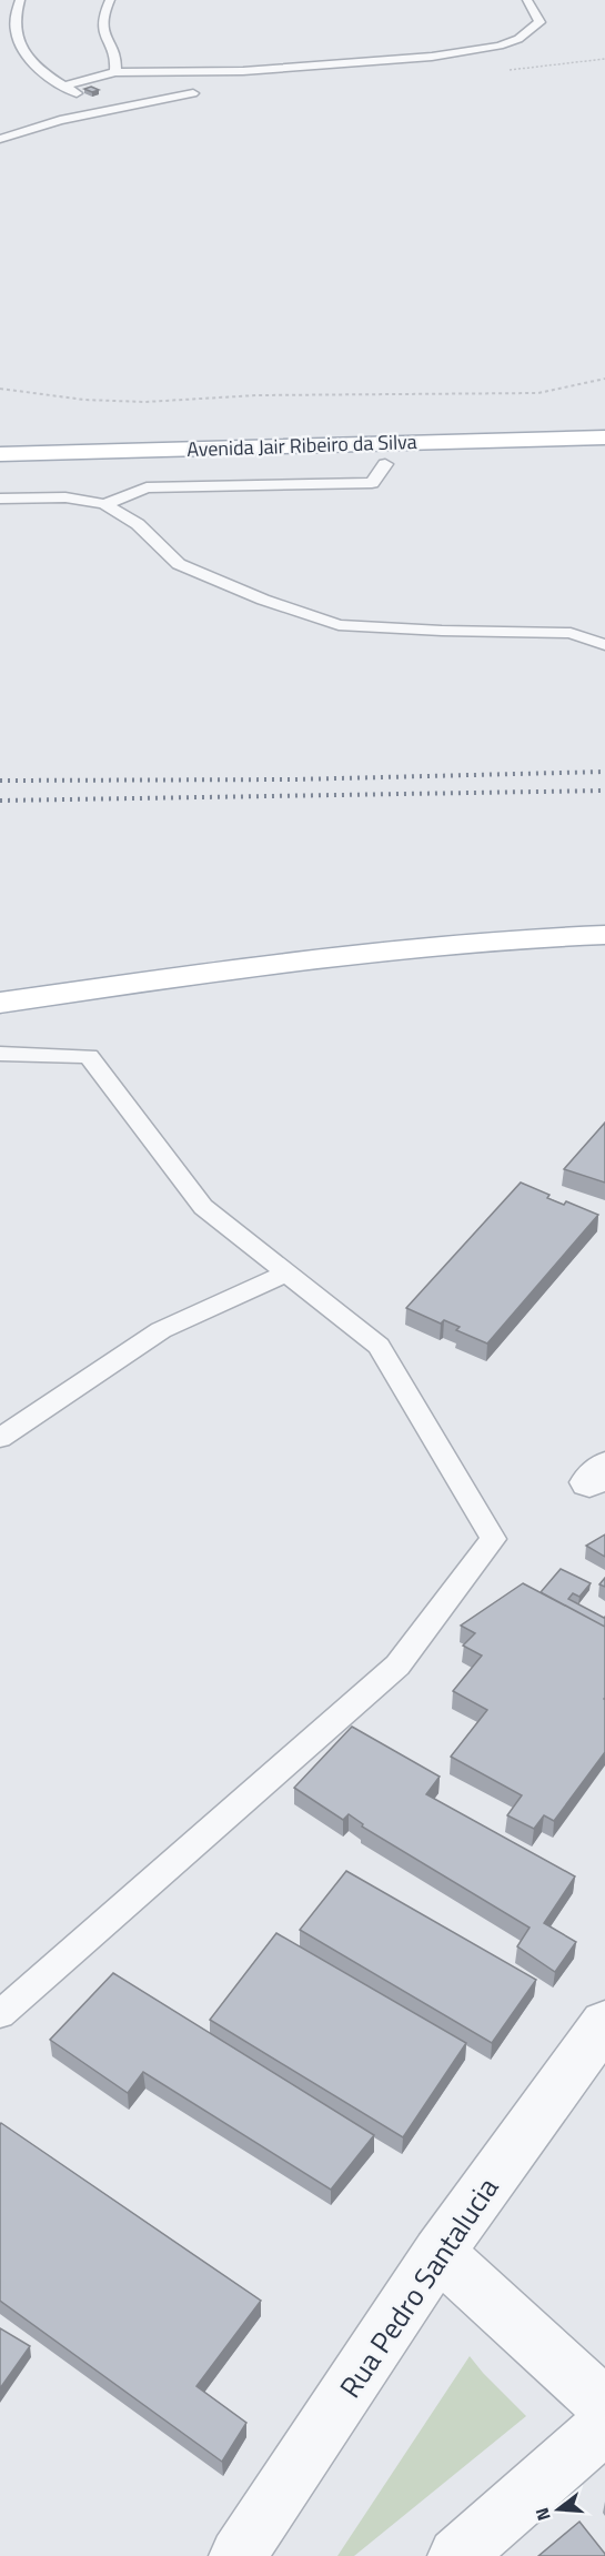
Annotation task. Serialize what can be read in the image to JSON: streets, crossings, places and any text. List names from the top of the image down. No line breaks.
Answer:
{"streets":{"main road":["Avenida Jair Ribeiro da Silva"],"street":["Rua Pedro Santalucia"]},"north":"left"}
